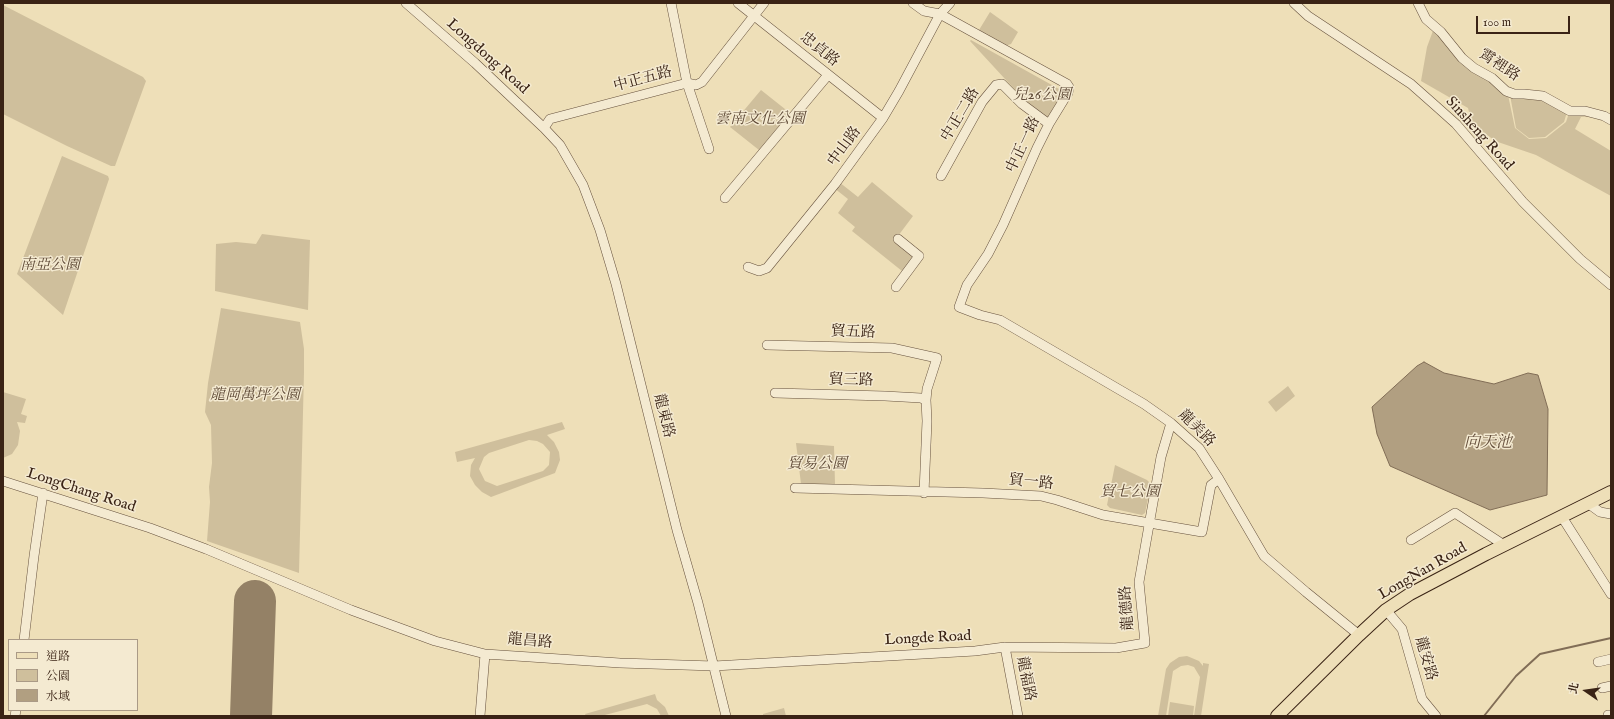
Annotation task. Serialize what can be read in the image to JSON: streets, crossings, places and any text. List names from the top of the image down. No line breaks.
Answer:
{"streets":{"main road":["LongNan Road"],"street":["忠貞路","Longdong Road","霄裡路","中正五路","中正二路","Sinsheng Road","中正一路","中山路","貿五路","貿三路","龍東路","龍美路","貿一路","LongChang Road","Longde Road","龍昌路","龍安路","龍福路"]},"crossings":[["忠貞路","中正五路"],["忠貞路","中山路"],["Longdong Road","中正五路"],["Longdong Road","龍東路"],["中正五路","龍東路"],["中正二路","中正一路"],["中正一路","中山路"],["中正一路","龍美路"],["貿五路","貿三路"],["龍東路","Longde Road"],["龍東路","龍昌路"],["龍美路","貿一路"],["龍美路","LongNan Road"],["貿一路","Longde Road"],["LongChang Road","龍昌路"],["LongNan Road","龍安路"],["Longde Road","龍昌路"],["Longde Road","龍福路"]],"water":["向天池"],"parks":["兒26公園","雲南文化公園","南亞公園","龍岡萬坪公園","貿易公園","貿七公園"],"legend":["道路","公園","水域"],"scale_bar":"100 m","north":"left"}
